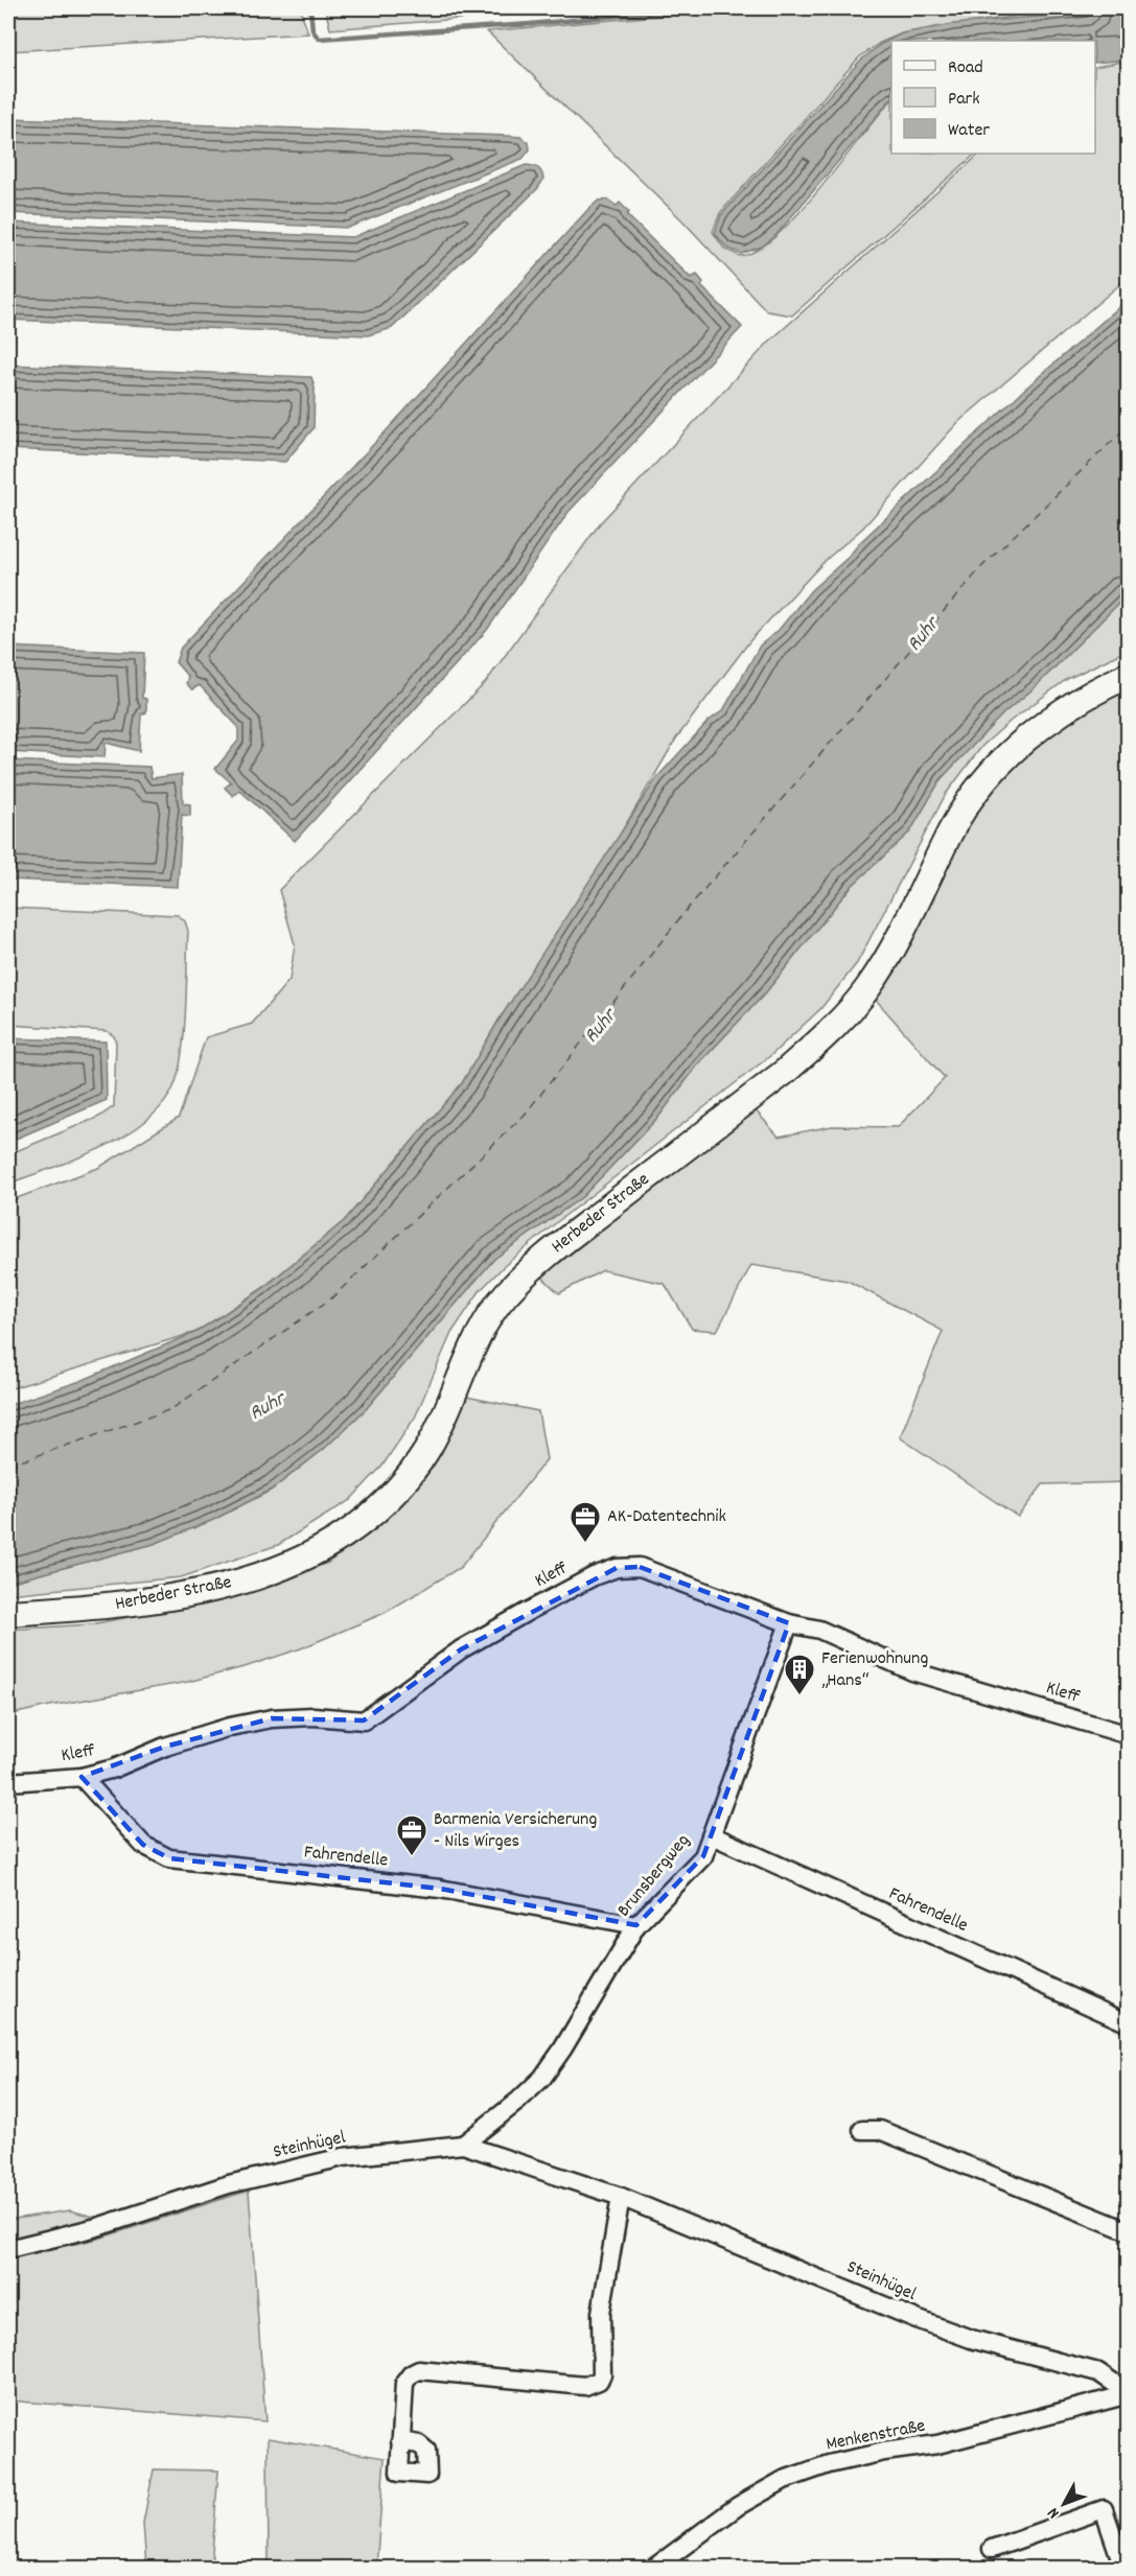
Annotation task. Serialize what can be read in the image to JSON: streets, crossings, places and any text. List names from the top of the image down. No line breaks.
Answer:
{"streets":{"main road":["Herbeder Straße"],"street":["Kleff","Fahrendelle","Brunsbergweg","Steinhügel","Menkenstraße"]},"crossings":[["Kleff","Fahrendelle"],["Kleff","Brunsbergweg"],["Fahrendelle","Brunsbergweg"],["Brunsbergweg","Steinhügel"],["Steinhügel","Menkenstraße"]],"water":["Ruhr"],"places":{"office":["AK-Datentechnik","Barmenia Versicherung - Nils Wirges"],"building":["Ferienwohnung „Hans“"]},"legend":["Road","Park","Water"],"north":"bottom left"}
